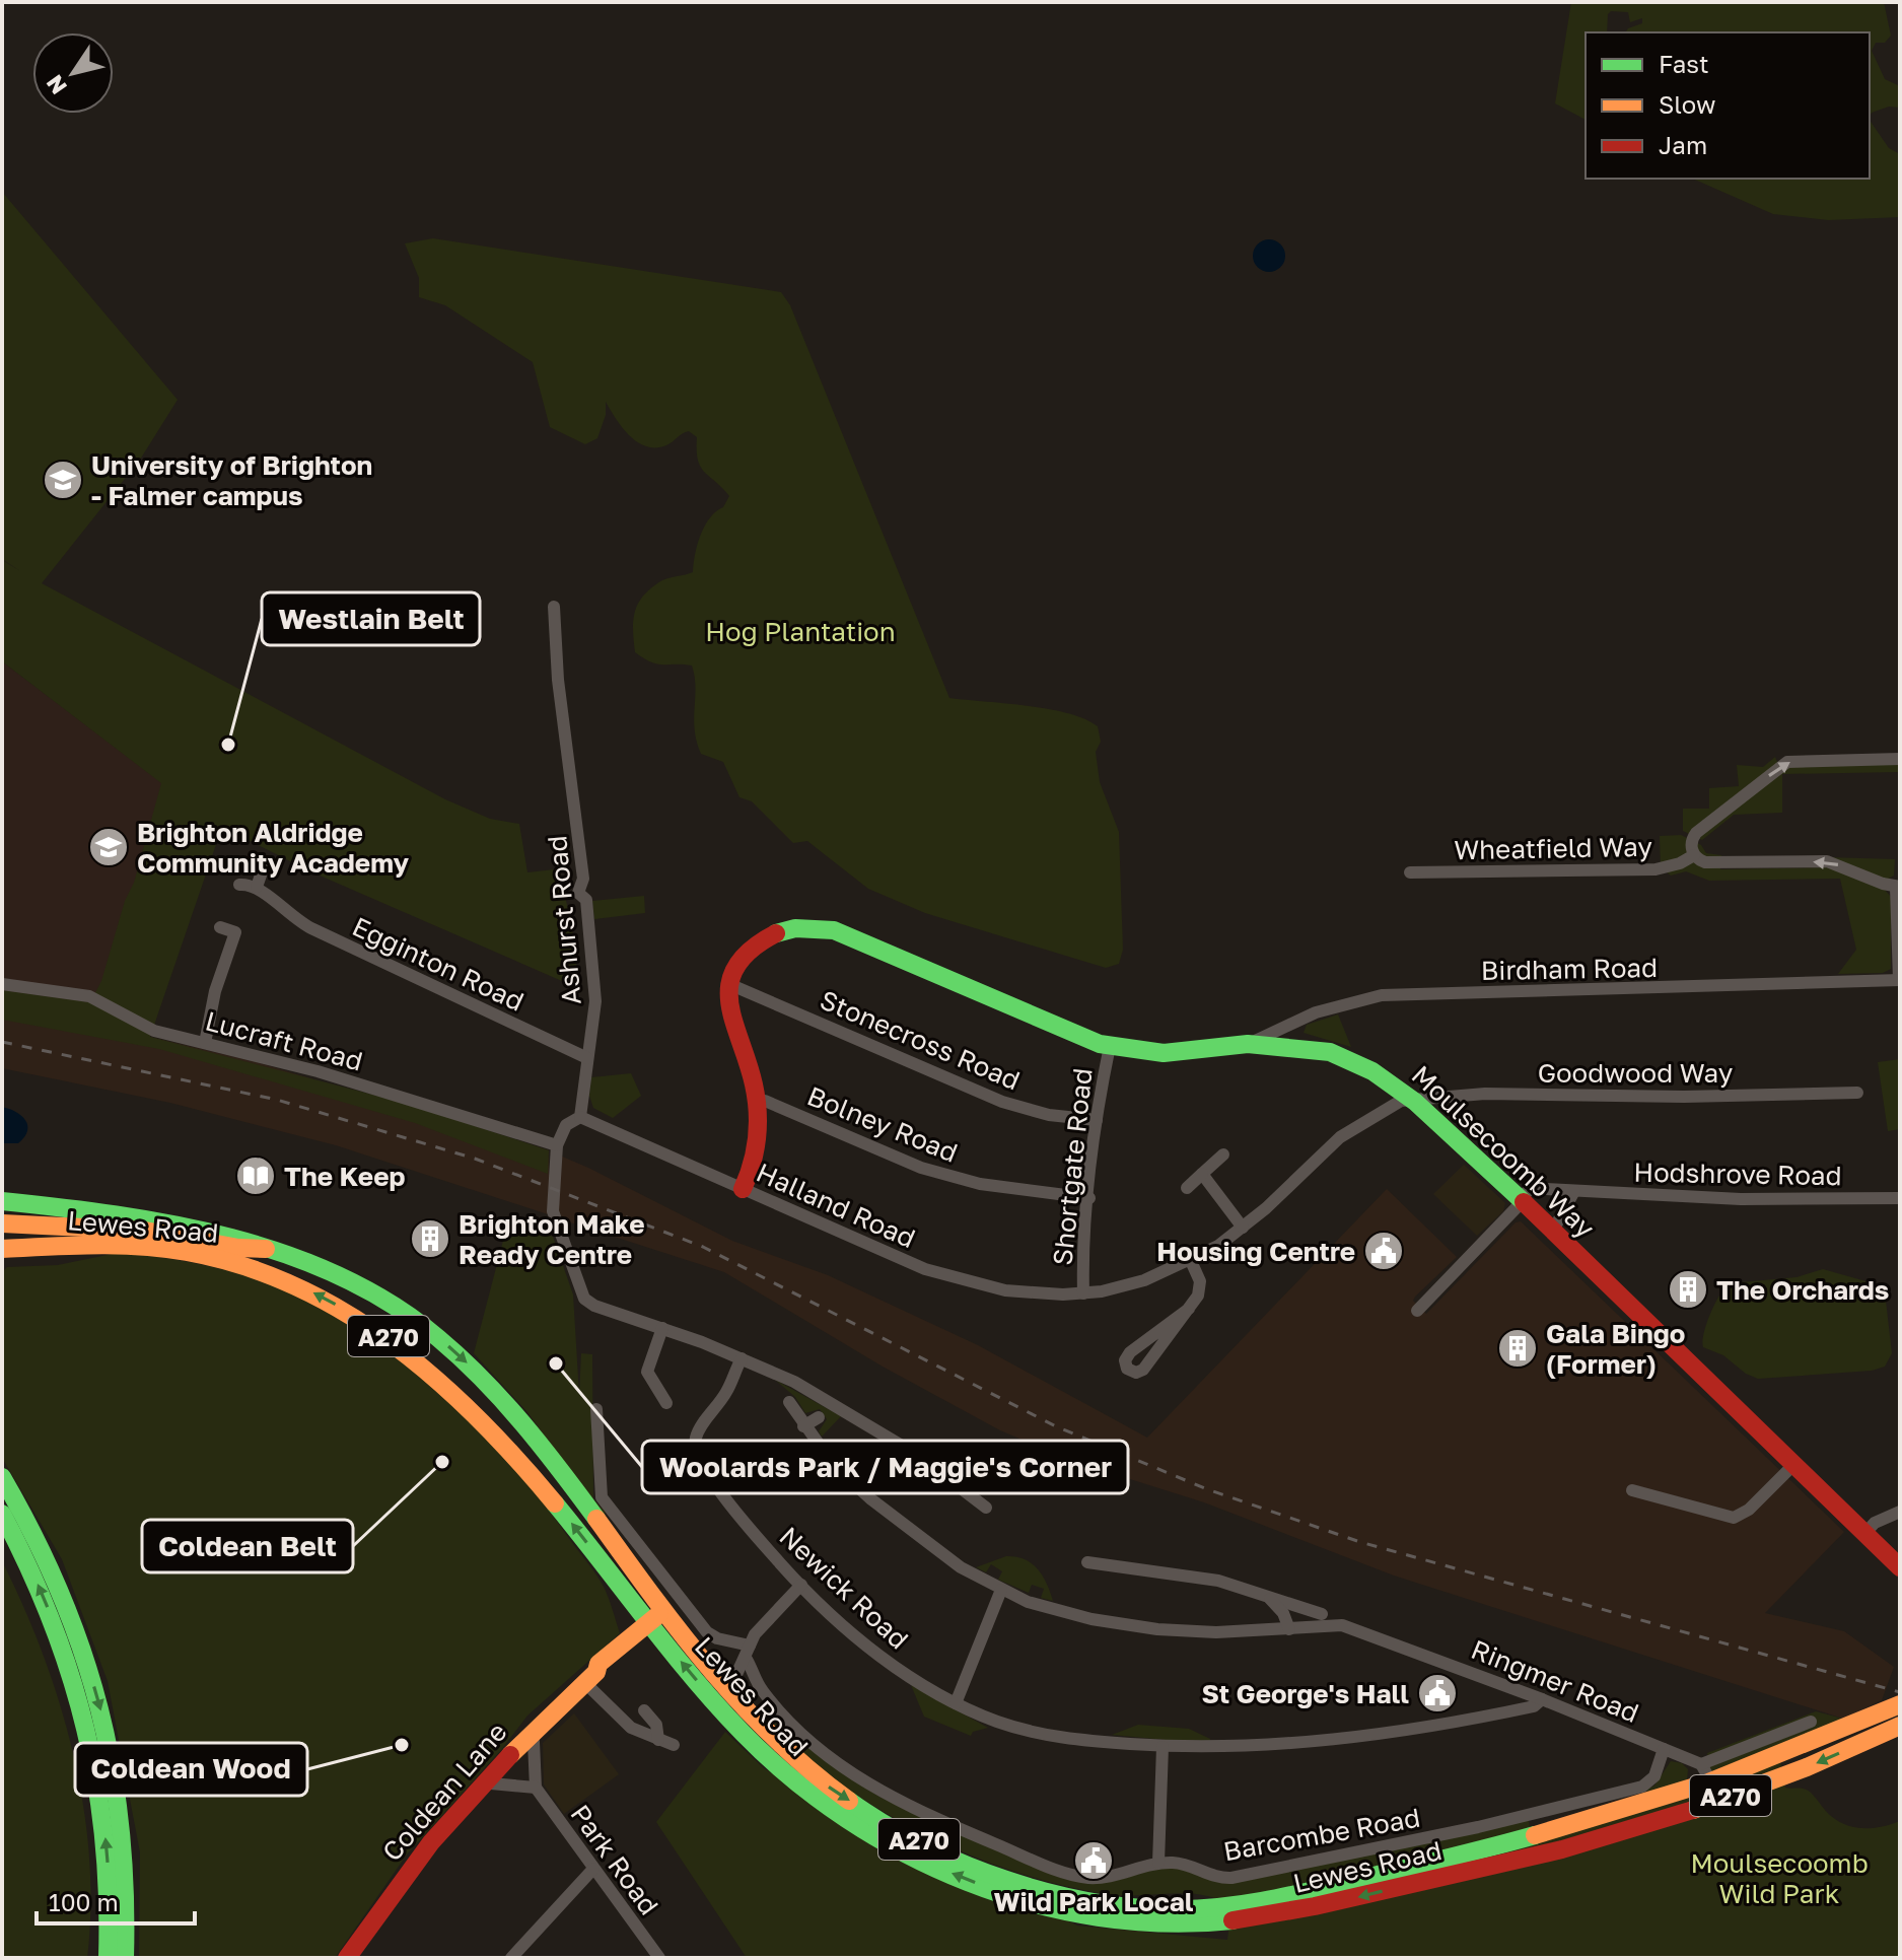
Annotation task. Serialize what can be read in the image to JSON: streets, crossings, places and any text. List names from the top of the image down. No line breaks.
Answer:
{"streets":{"main road":["Moulsecoomb Way","Lewes Road","A270","Coldean Lane"],"street":["Wheatfield Way","Ashurst Road","Egginton Road","Birdham Road","Stonecross Road","Lucraft Road","Goodwood Way","Bolney Road","Shortgate Road","Hodshrove Road","Halland Road","Newick Road","Ringmer Road","Barcombe Road","Park Road"]},"crossings":[["Ashurst Road","Egginton Road"],["Ashurst Road","Halland Road"],["Birdham Road","Moulsecoomb Way"],["Stonecross Road","Moulsecoomb Way"],["Stonecross Road","Shortgate Road"],["Goodwood Way","Moulsecoomb Way"],["Goodwood Way","Halland Road"],["Bolney Road","Moulsecoomb Way"],["Bolney Road","Shortgate Road"],["Moulsecoomb Way","Shortgate Road"],["Moulsecoomb Way","Hodshrove Road"],["Moulsecoomb Way","Halland Road"],["Shortgate Road","Halland Road"],["Lewes Road","A270"],["Lewes Road","Coldean Lane"],["Newick Road","Ringmer Road"],["Ringmer Road","Barcombe Road"]],"parks":["Hog Plantation","Moulsecoomb Wild Park"],"places":{"school or university":["University of Brighton - Falmer campus","Brighton Aldridge Community Academy"],"other":["Westlain Belt","Woolards Park / Maggie's Corner","Coldean Belt","Coldean Wood"],"library":["The Keep"],"building":["Brighton Make Ready Centre","The Orchards","Gala Bingo (Former)"],"public building":["Housing Centre","St George's Hall","Wild Park Local"]},"legend":["Fast","Slow","Jam"],"scale_bar":"100 m","north":"bottom left"}
